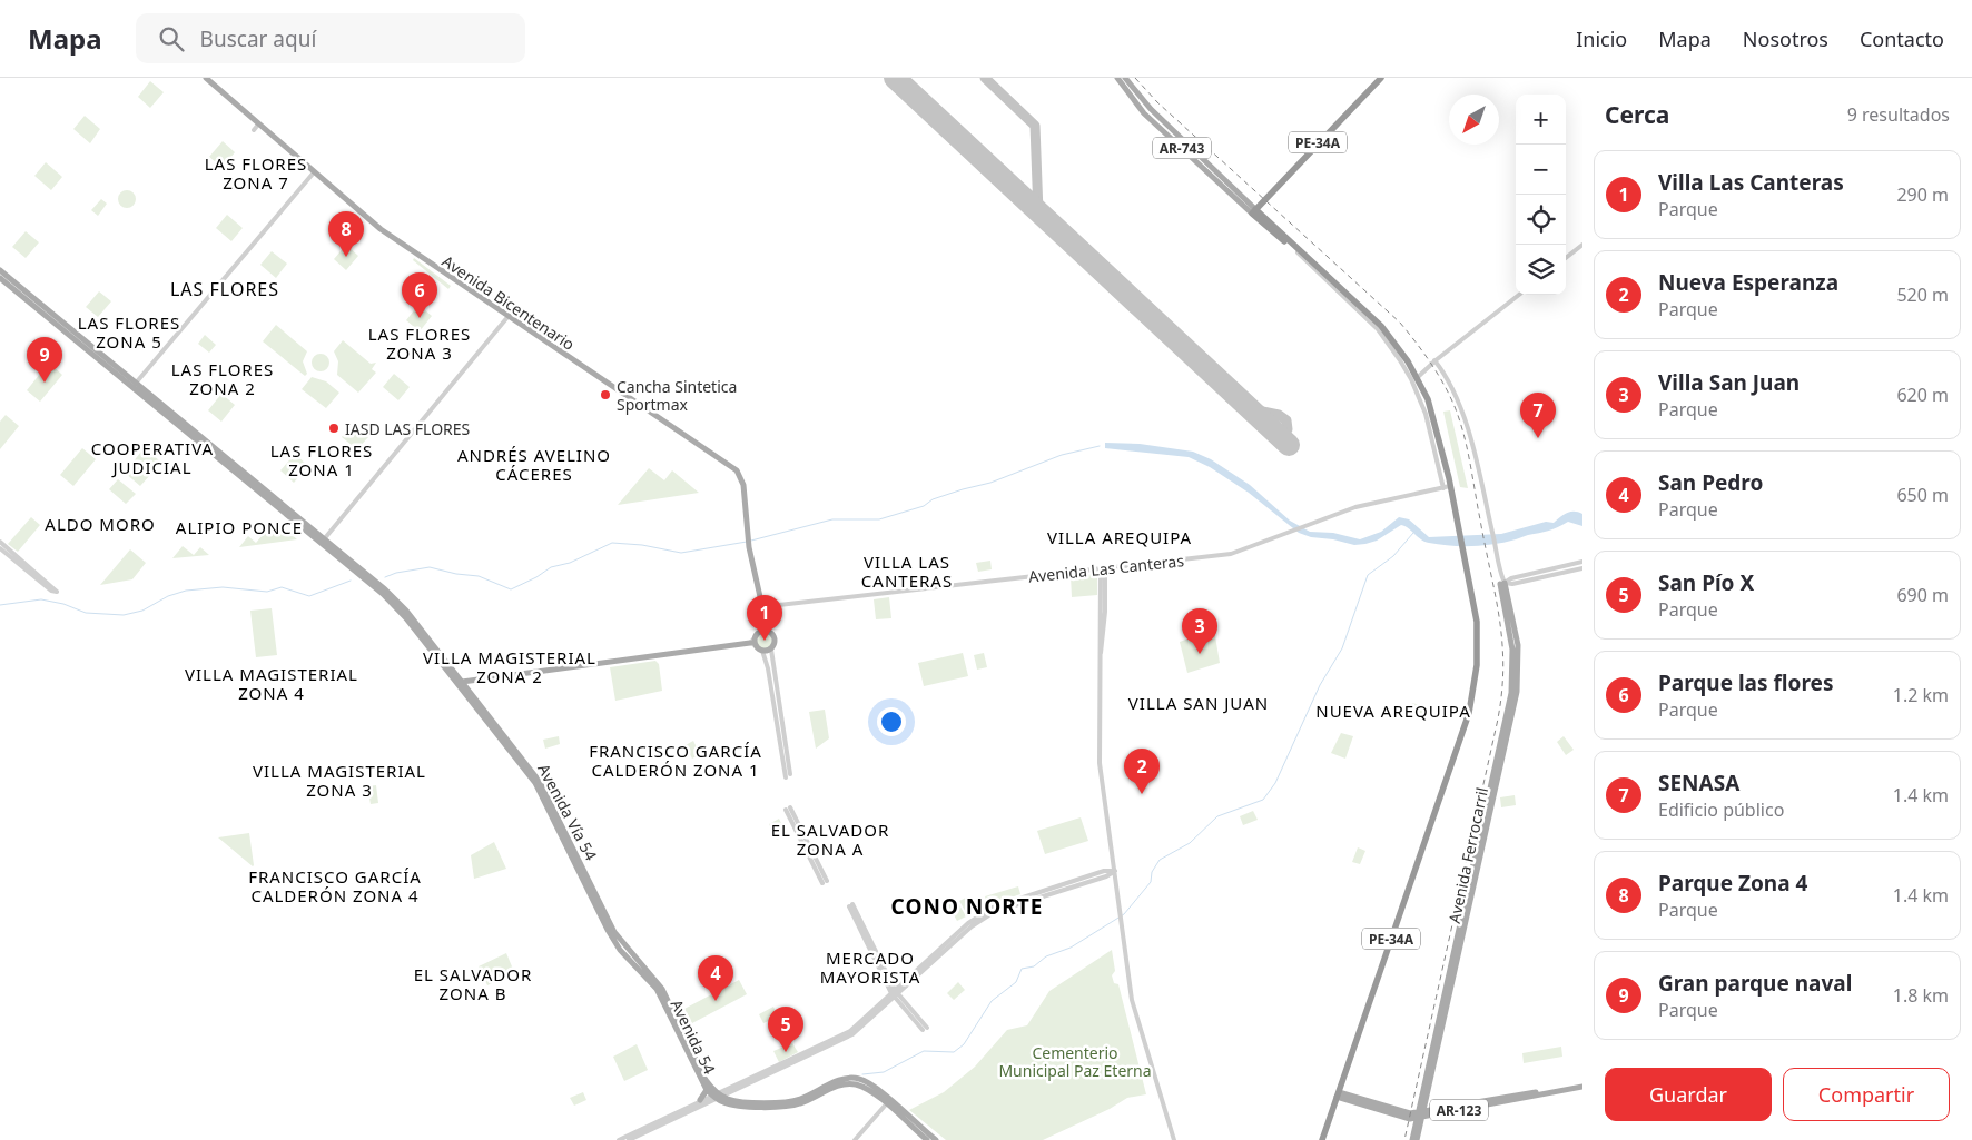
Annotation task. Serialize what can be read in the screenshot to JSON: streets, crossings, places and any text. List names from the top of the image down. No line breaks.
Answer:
{"streets":{"highway":["PE-34A"],"main road":["AR-743","Avenida Bicentenario","Avenida Vía 54","Avenida Ferrocarril","Avenida 54","AR-123"],"street":["Avenida Las Canteras"]},"crossings":[["PE-34A","AR-743"],["PE-34A","Avenida Las Canteras"],["PE-34A","AR-123"],["Avenida Bicentenario","Avenida Las Canteras"],["Avenida Vía 54","Avenida 54"],["Avenida Ferrocarril","AR-123"]],"districts":["LAS FLORES ZONA 7","LAS FLORES","LAS FLORES ZONA 5","LAS FLORES ZONA 3","LAS FLORES ZONA 2","COOPERATIVA JUDICIAL","LAS FLORES ZONA 1","ANDRÉS AVELINO CÁCERES","ALDO MORO","ALIPIO PONCE","VILLA AREQUIPA","VILLA LAS CANTERAS","VILLA MAGISTERIAL ZONA 2","VILLA MAGISTERIAL ZONA 4","VILLA SAN JUAN","NUEVA AREQUIPA","FRANCISCO GARCÍA CALDERÓN ZONA 1","VILLA MAGISTERIAL ZONA 3","EL SALVADOR ZONA A","FRANCISCO GARCÍA CALDERÓN ZONA 4","CONO NORTE","MERCADO MAYORISTA","EL SALVADOR ZONA B"],"parks":["Cementerio Municipal Paz Eterna"],"places":["Cancha Sintetica Sportmax","IASD LAS FLORES"],"north":"bottom left","page":{"header":"Mapa","search":"Buscar aquí","nav":["Inicio","Mapa","Nosotros","Contacto"],"heading":["Cerca","9 resultados"],"map_buttons":["+","−"],"list":[{"mark":"1","name":"Villa Las Canteras","note":"Parque","value":"290 m"},{"mark":"2","name":"Nueva Esperanza","note":"Parque","value":"520 m"},{"mark":"3","name":"Villa San Juan","note":"Parque","value":"620 m"},{"mark":"4","name":"San Pedro","note":"Parque","value":"650 m"},{"mark":"5","name":"San Pío X","note":"Parque","value":"690 m"},{"mark":"6","name":"Parque las flores","note":"Parque","value":"1.2 km"},{"mark":"7","name":"SENASA","note":"Edificio público","value":"1.4 km"},{"mark":"8","name":"Parque Zona 4","note":"Parque","value":"1.4 km"},{"mark":"9","name":"Gran parque naval","note":"Parque","value":"1.8 km"}],"pins":["8","6","9","7","1","3","2","4","5"],"buttons":["Guardar","Compartir"]}}
